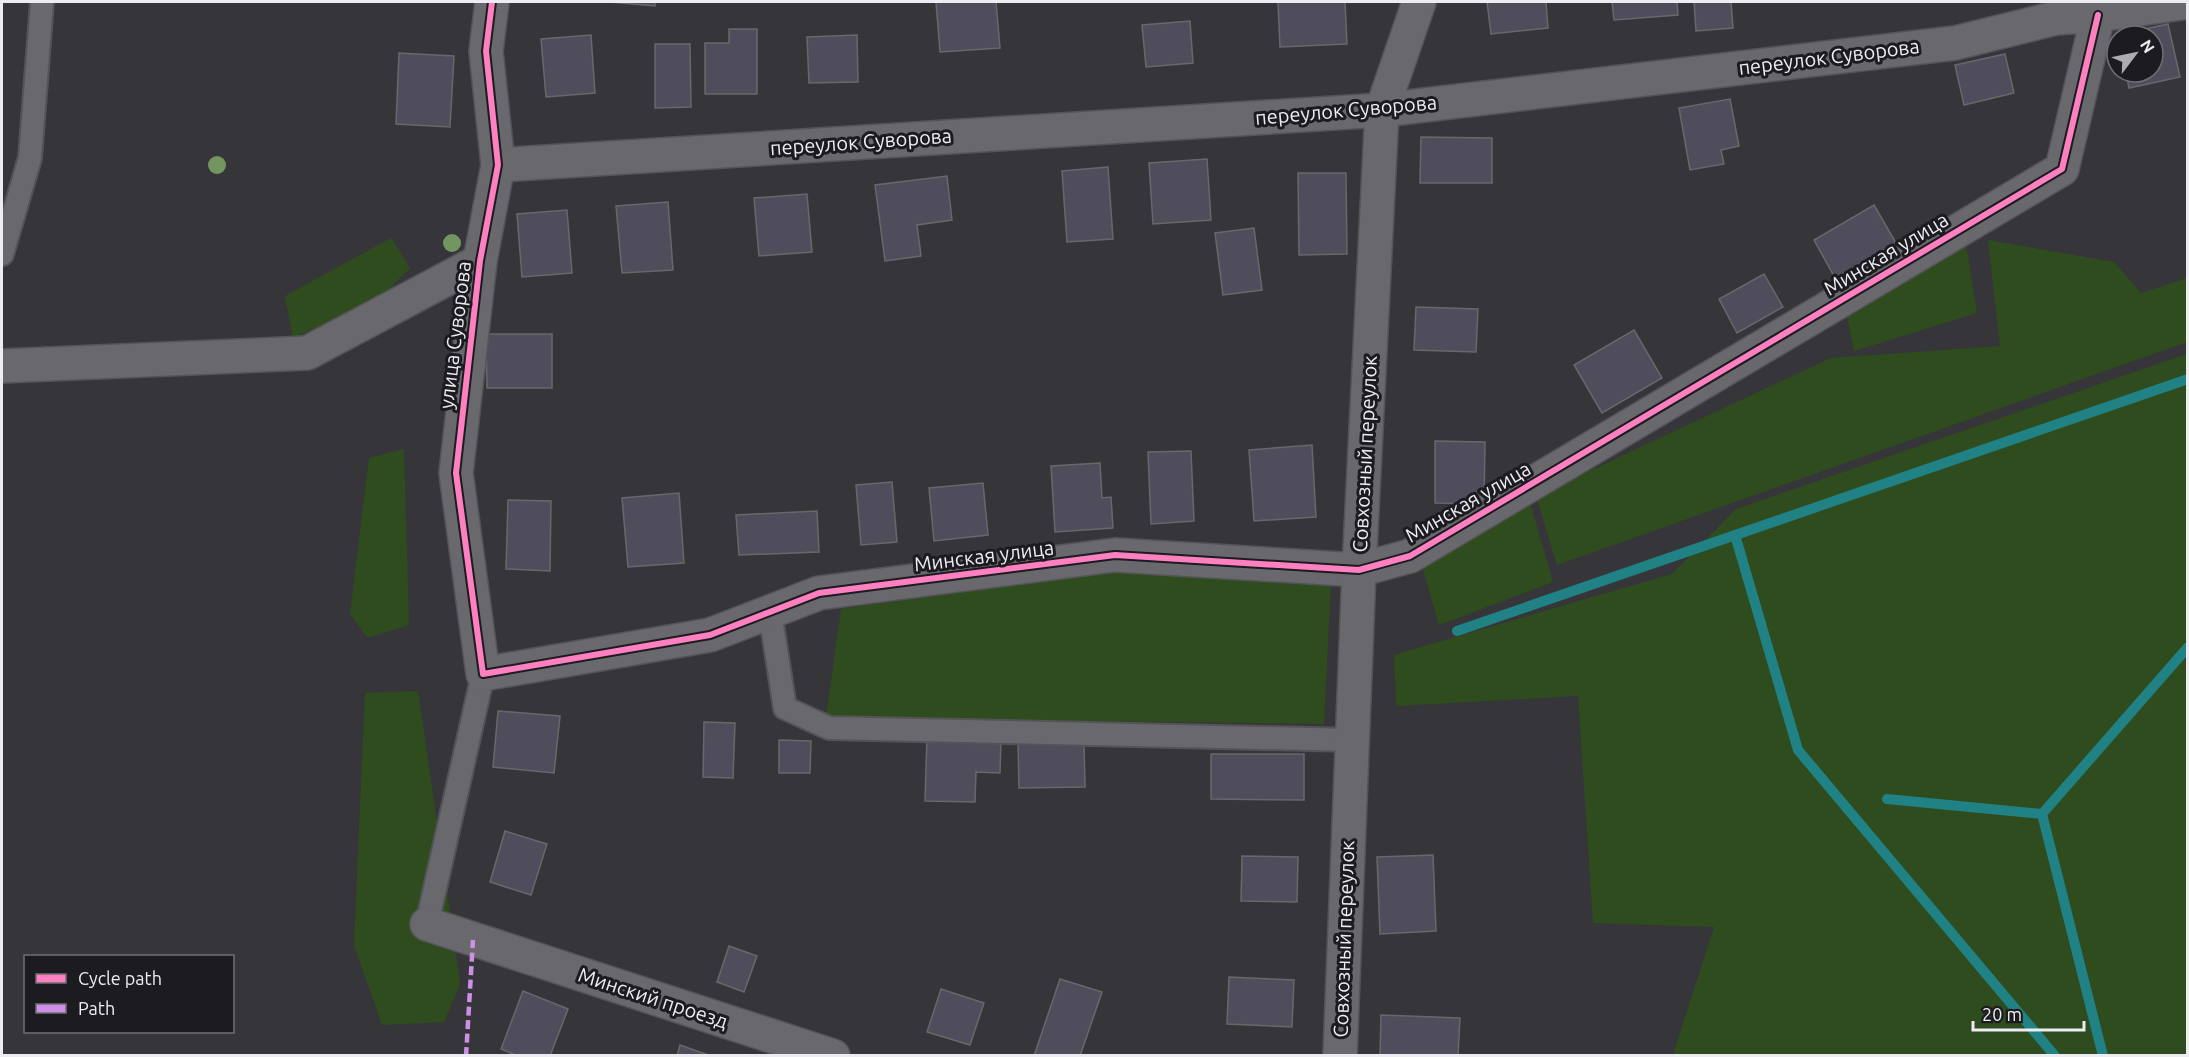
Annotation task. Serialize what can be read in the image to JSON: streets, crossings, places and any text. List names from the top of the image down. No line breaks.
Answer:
{"streets":{"street":["переулок Суворова","Минская улица","улица Суворова","Совхозный переулок","Минский проезд"]},"crossings":[["переулок Суворова","Минская улица"],["переулок Суворова","улица Суворова"],["переулок Суворова","Совхозный переулок"],["Минская улица","улица Суворова"],["Минская улица","Совхозный переулок"]],"legend":["Cycle path","Path"],"scale_bar":"20 m","north":"top right"}
